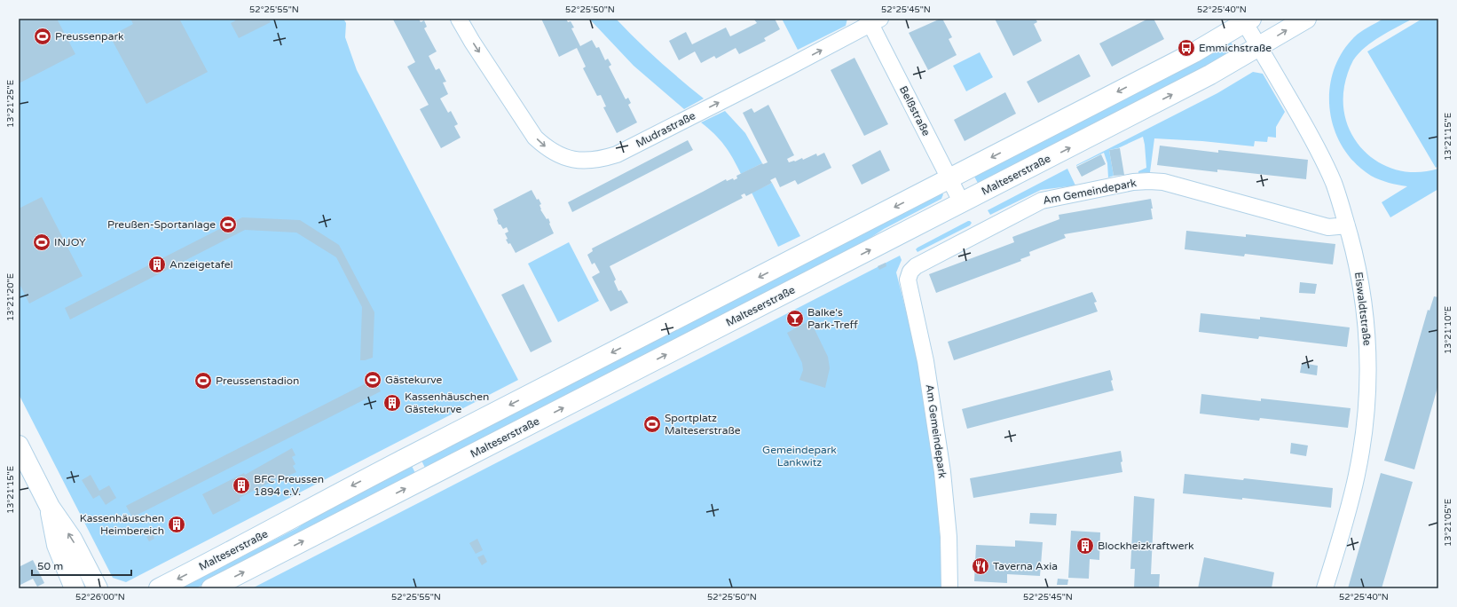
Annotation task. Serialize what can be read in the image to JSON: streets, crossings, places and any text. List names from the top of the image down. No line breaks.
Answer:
{"streets":{"main road":["Malteserstraße"],"street":["Belßstraße","Mudrastraße","Am Gemeindepark","Eiswaldtstraße"]},"crossings":[["Belßstraße","Mudrastraße"],["Belßstraße","Malteserstraße"],["Malteserstraße","Eiswaldtstraße"],["Am Gemeindepark","Eiswaldtstraße"]],"parks":["Gemeindepark Lankwitz"],"places":{"sports":["Preussenpark","Preußen-Sportanlage","INJOY","Gästekurve","Preussenstadion","Sportplatz Malteserstraße"],"bus stop":["Emmichstraße"],"building":["Anzeigetafel","Kassenhäuschen Gästekurve","BFC Preussen 1894 e.V.","Kassenhäuschen Heimbereich","Blockheizkraftwerk"],"bar":["Balke's Park-Treff"],"restaurant":["Taverna Axia"]},"scale_bar":"50 m","coordinates":["52°25'55\"N","52°25'50\"N","52°25'45\"N","52°25'40\"N","13°21'25\"E","13°21'15\"E","13°21'20\"E","13°21'10\"E","13°21'05\"E","52°26'00\"N"]}
